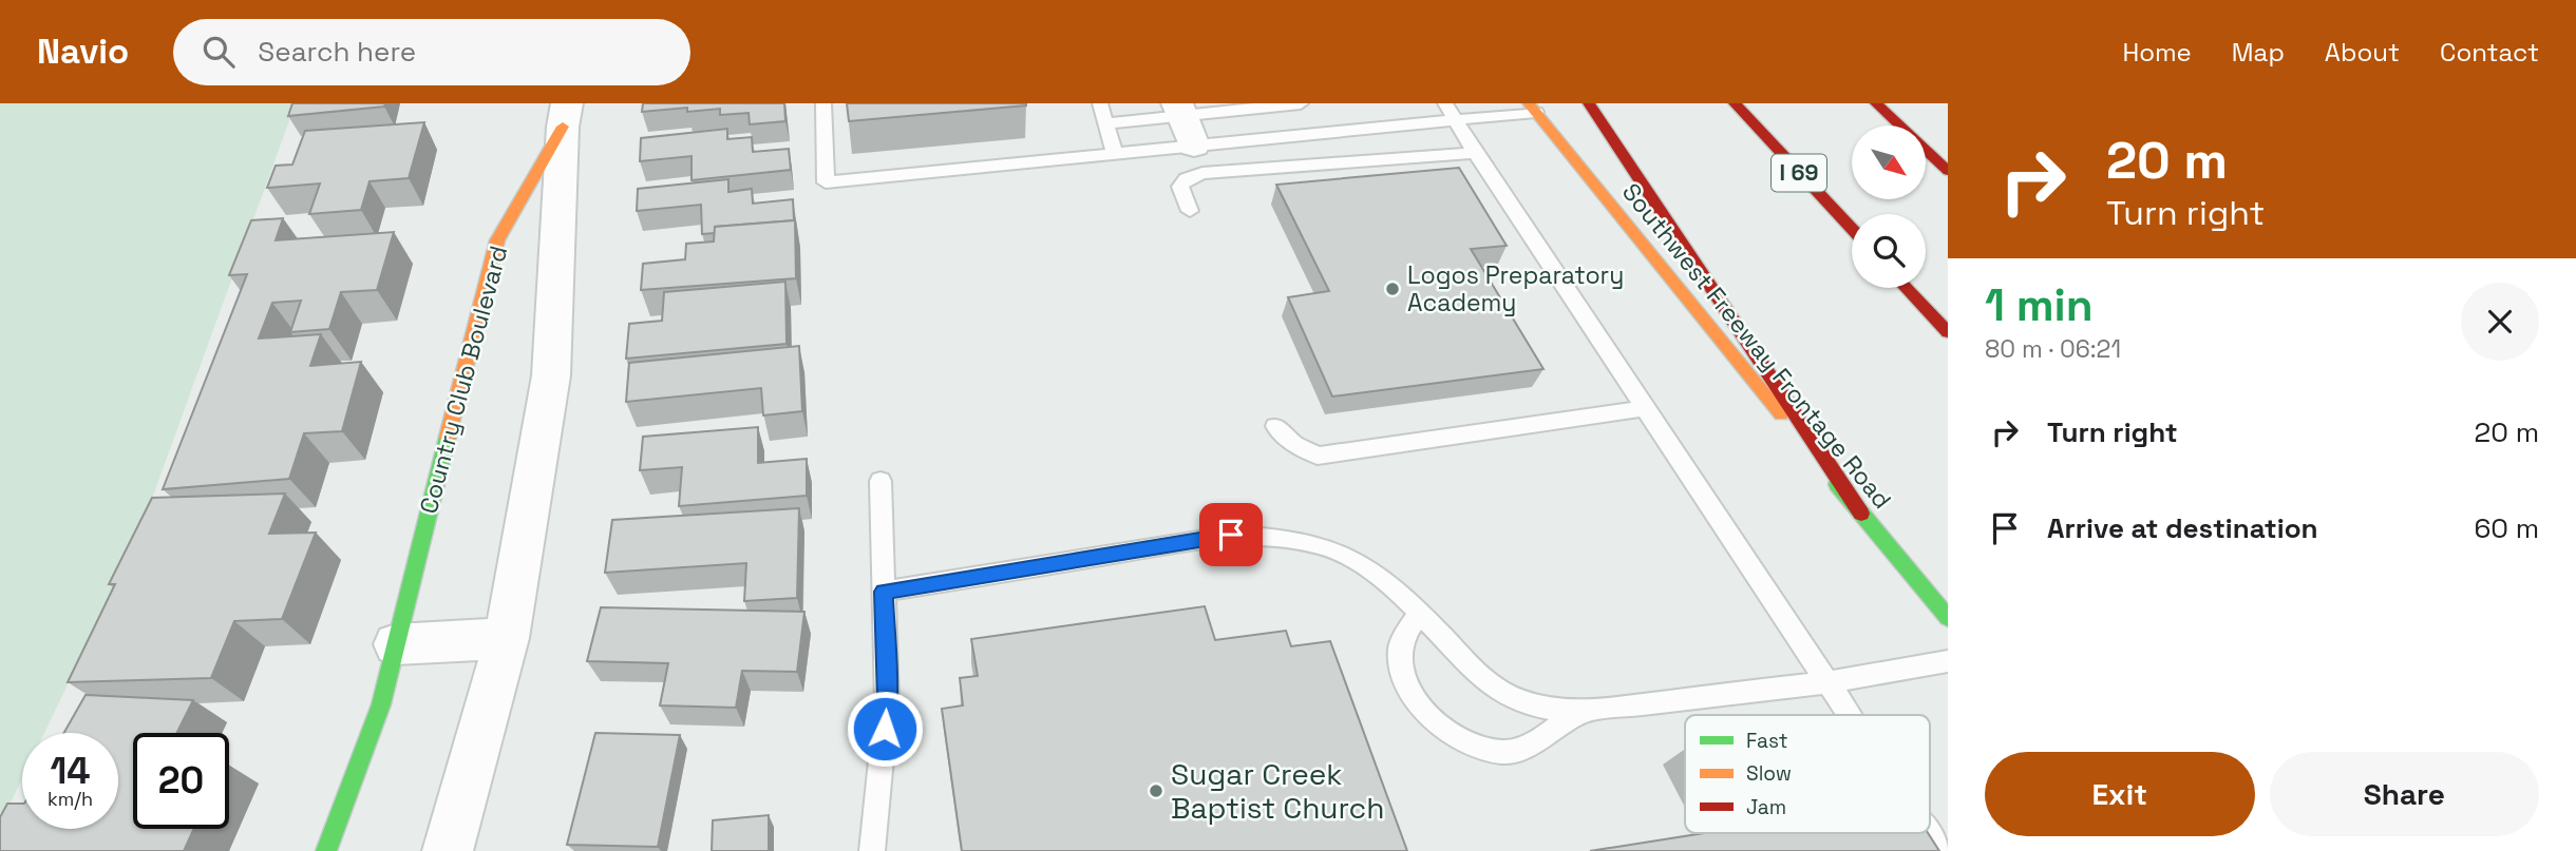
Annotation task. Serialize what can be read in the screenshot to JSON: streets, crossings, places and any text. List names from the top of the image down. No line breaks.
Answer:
{"streets":{"main road":["I 69","Southwest Freeway Frontage Road","Country Club Boulevard"]},"places":["Logos Preparatory Academy","Sugar Creek Baptist Church"],"legend":["Fast","Slow","Jam"],"north":"bottom right","page":{"header":"Navio","search":"Search here","nav":["Home","Map","About","Contact"],"turn":["20 m","Turn right"],"heading":["1 min","80 m · 06:21"],"list":[{"name":"Turn right","value":"20 m"},{"name":"Arrive at destination","value":"60 m"}],"speed":"14 km/h","limit":"20","buttons":["Exit","Share"]}}
